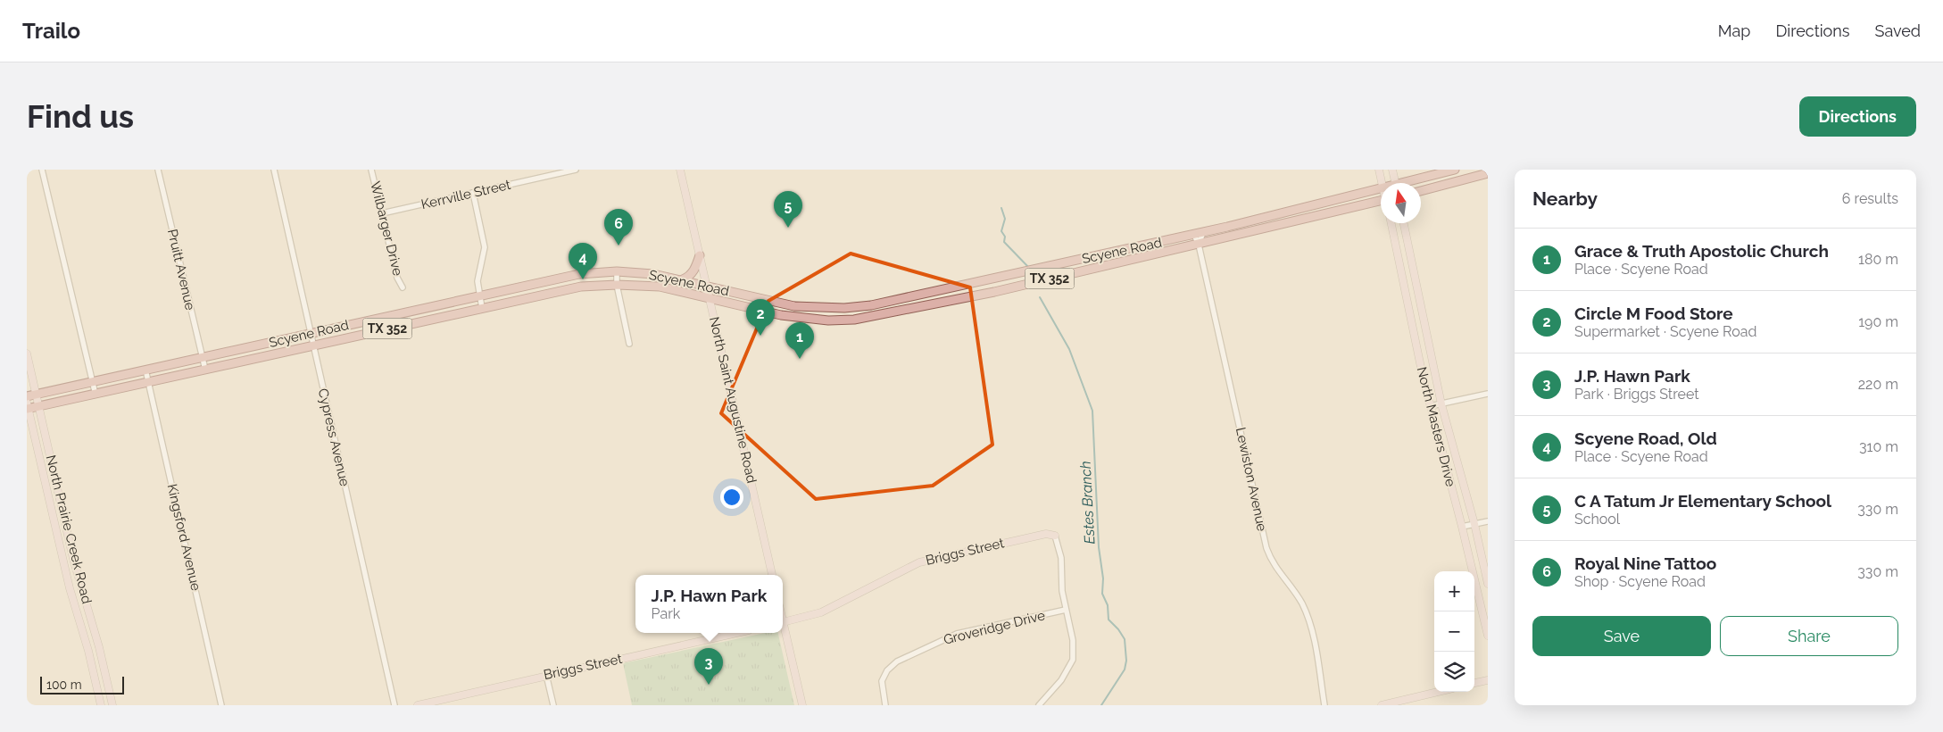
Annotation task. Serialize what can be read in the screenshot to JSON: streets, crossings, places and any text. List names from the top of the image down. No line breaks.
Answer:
{"streets":{"main road":["Scyene Road","TX 352","North Saint Augustine Road","North Masters Drive","North Prairie Creek Road","Briggs Street"],"street":["Kerrville Street","Wilbarger Drive","Pruitt Avenue","Cypress Avenue","Lewiston Avenue","Kingsford Avenue","Groveridge Drive"]},"crossings":[["Kerrville Street","Wilbarger Drive"],["Scyene Road","Pruitt Avenue"],["Scyene Road","North Saint Augustine Road"],["Scyene Road","Cypress Avenue"],["Scyene Road","Lewiston Avenue"],["Scyene Road","North Prairie Creek Road"],["Scyene Road","Kingsford Avenue"]],"water":["Estes Branch"],"scale_bar":"100 m","north":"top","page":{"header":"Trailo","nav":["Map","Directions","Saved"],"buttons":["Directions",["Save","Share"]],"title":"Find us","heading":["Nearby","6 results"],"pins":["5","6","4","2","1","3"],"list":[{"mark":"1","name":"Grace & Truth Apostolic Church","note":"Place · Scyene Road","value":"180 m"},{"mark":"2","name":"Circle M Food Store","note":"Supermarket · Scyene Road","value":"190 m"},{"mark":"3","name":"J.P. Hawn Park","note":"Park · Briggs Street","value":"220 m"},{"mark":"4","name":"Scyene Road, Old","note":"Place · Scyene Road","value":"310 m"},{"mark":"5","name":"C A Tatum Jr Elementary School","note":"School","value":"330 m"},{"mark":"6","name":"Royal Nine Tattoo","note":"Shop · Scyene Road","value":"330 m"}],"map_buttons":["+","−"],"popup":["J.P. Hawn Park","Park"],"scale":"100 m"}}
